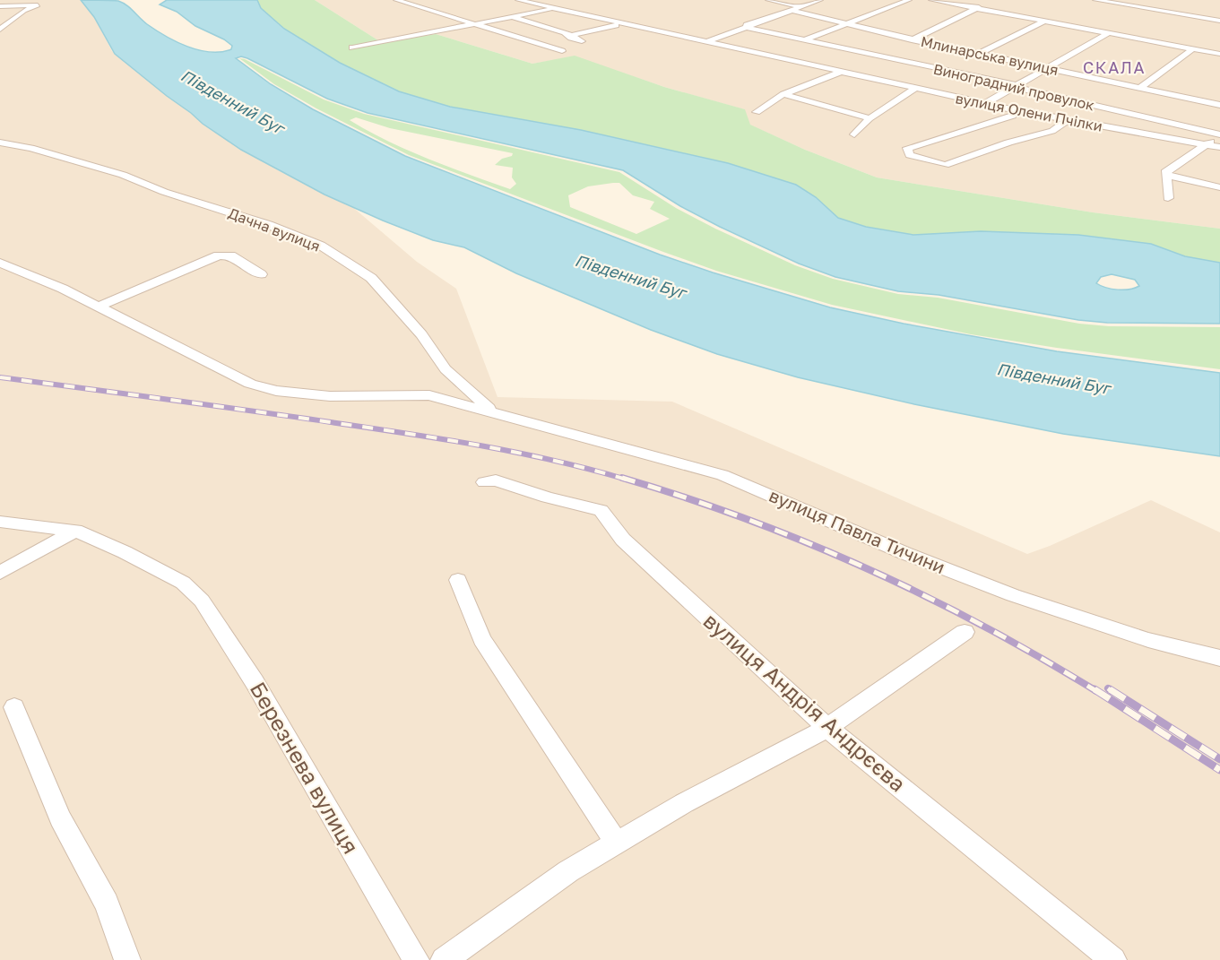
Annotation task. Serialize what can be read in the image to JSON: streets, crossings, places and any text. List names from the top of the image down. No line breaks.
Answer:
{"streets":{"street":["Млинарська вулиця","Виноградний провулок","вулиця Олени Пчілки","Дачна вулиця","вулиця Павла Тичини","вулиця Андрія Андрєєва","Березнева вулиця"]},"crossings":[["Дачна вулиця","вулиця Павла Тичини"]],"districts":["СКАЛА"],"water":["Південний Буг"]}
